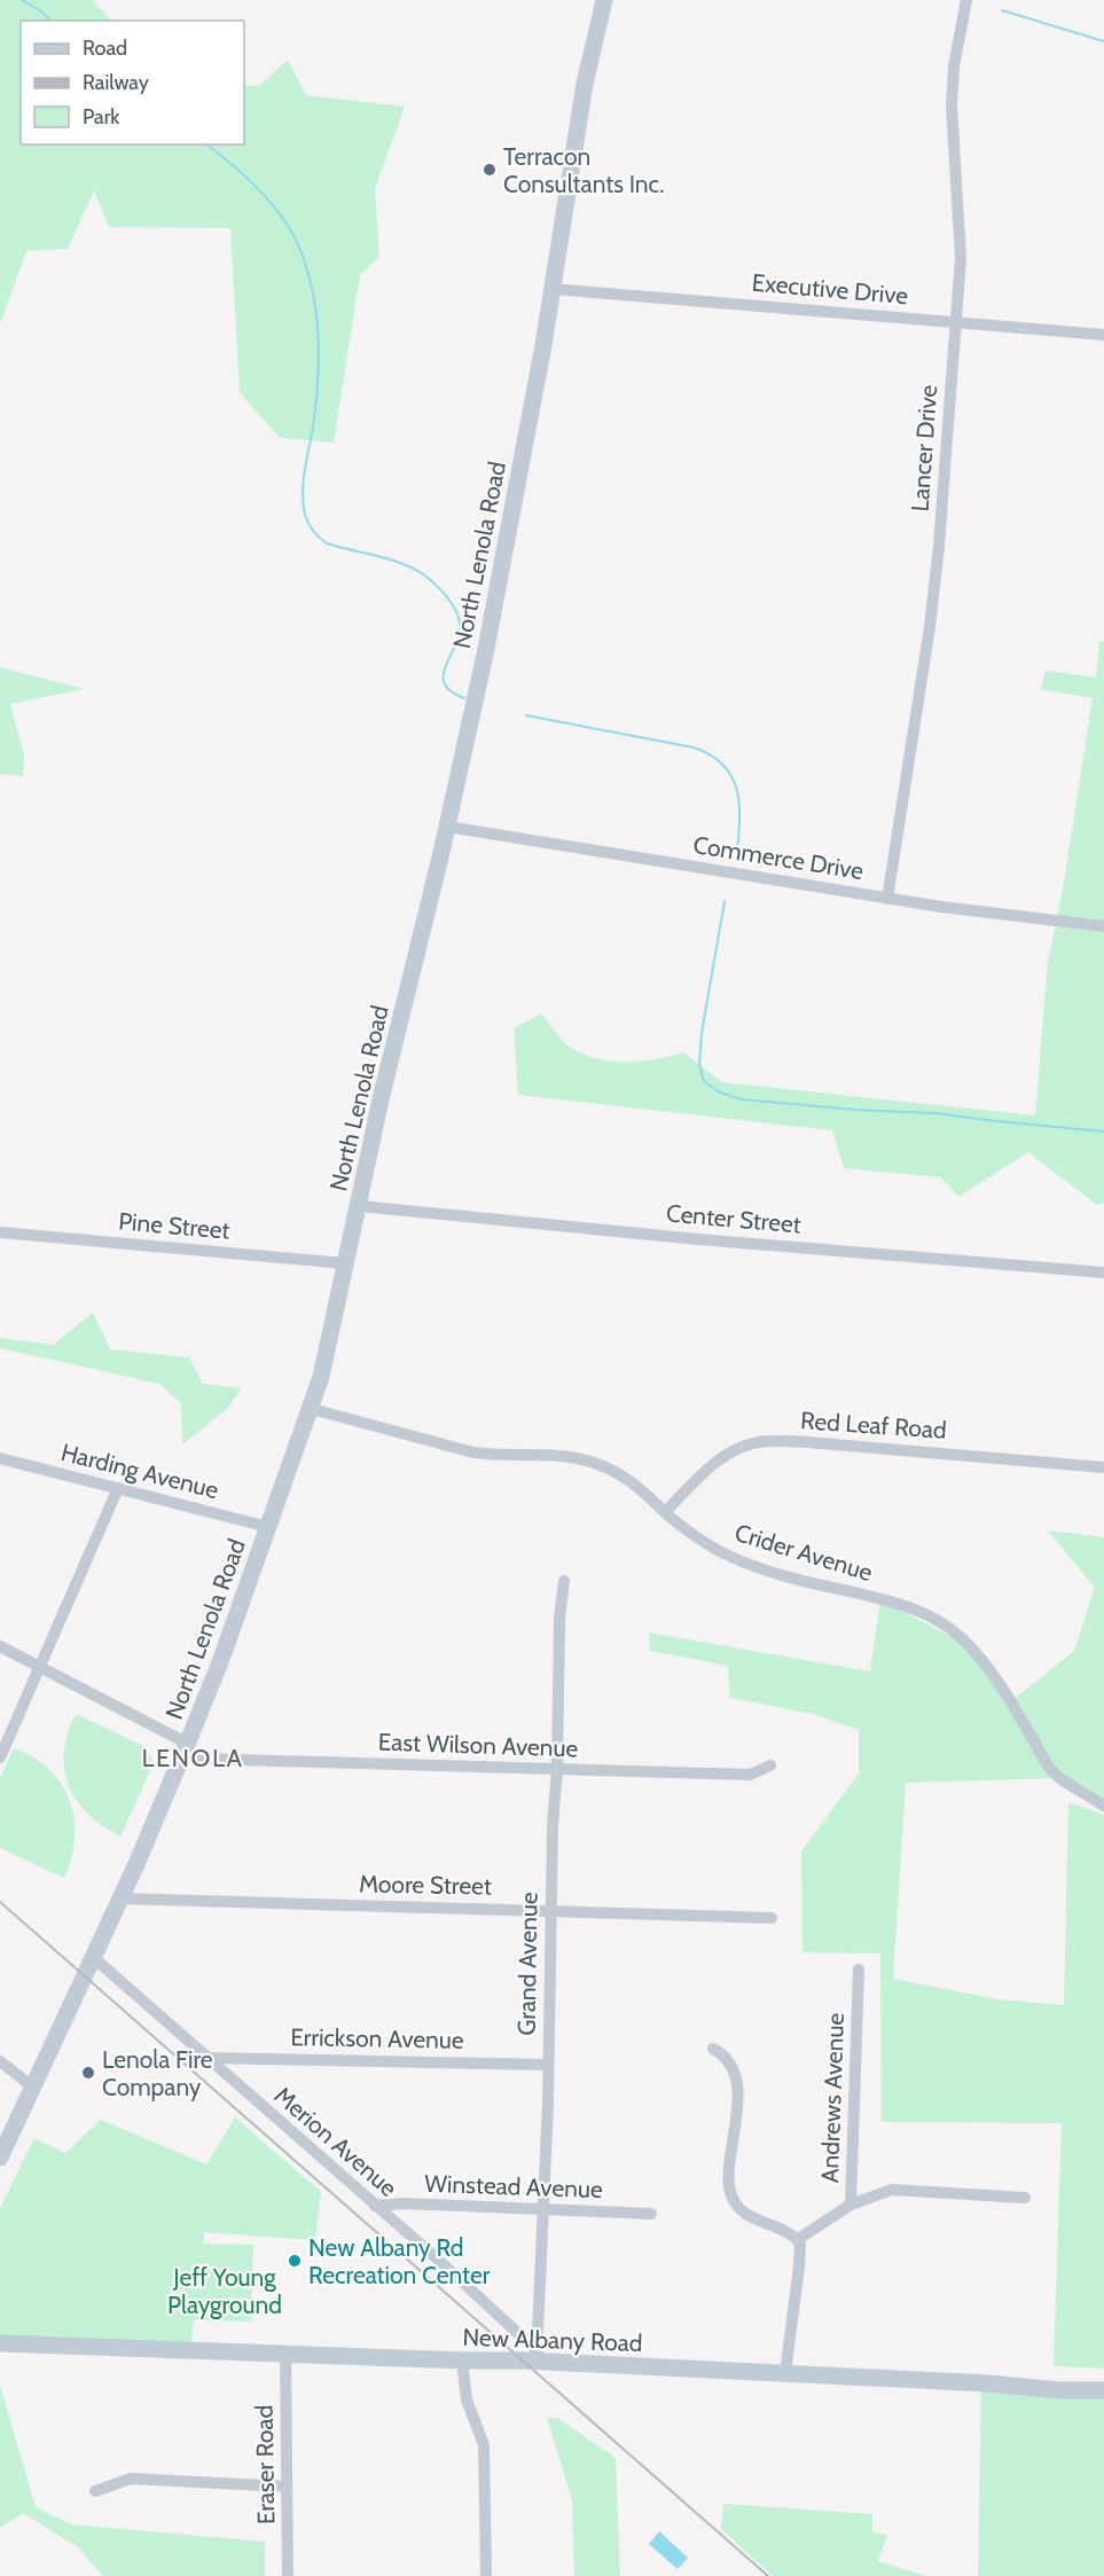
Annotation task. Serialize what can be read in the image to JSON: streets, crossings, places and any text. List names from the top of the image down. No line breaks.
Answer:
{"streets":{"main road":["North Lenola Road","New Albany Road"],"street":["Executive Drive","Lancer Drive","Commerce Drive","Center Street","Pine Street","Red Leaf Road","Harding Avenue","Crider Avenue","East Wilson Avenue","Moore Street","Grand Avenue","Errickson Avenue","Andrews Avenue","Merion Avenue","Winstead Avenue","Eraser Road"]},"crossings":[["Executive Drive","Lancer Drive"],["Executive Drive","North Lenola Road"],["Lancer Drive","Commerce Drive"],["North Lenola Road","Commerce Drive"],["North Lenola Road","Center Street"],["North Lenola Road","Pine Street"],["North Lenola Road","Harding Avenue"],["North Lenola Road","Crider Avenue"],["North Lenola Road","East Wilson Avenue"],["North Lenola Road","Moore Street"],["North Lenola Road","Merion Avenue"],["Red Leaf Road","Crider Avenue"],["East Wilson Avenue","Grand Avenue"],["Moore Street","Grand Avenue"],["Grand Avenue","Errickson Avenue"],["Grand Avenue","Merion Avenue"],["Grand Avenue","Winstead Avenue"],["Errickson Avenue","Merion Avenue"],["Merion Avenue","Winstead Avenue"],["Merion Avenue","New Albany Road"],["New Albany Road","Eraser Road"]],"districts":["LENOLA"],"parks":["Jeff Young Playground"],"places":["Terracon Consultants Inc.","Lenola Fire Company","New Albany Rd Recreation Center"],"legend":["Road","Railway","Park"]}
